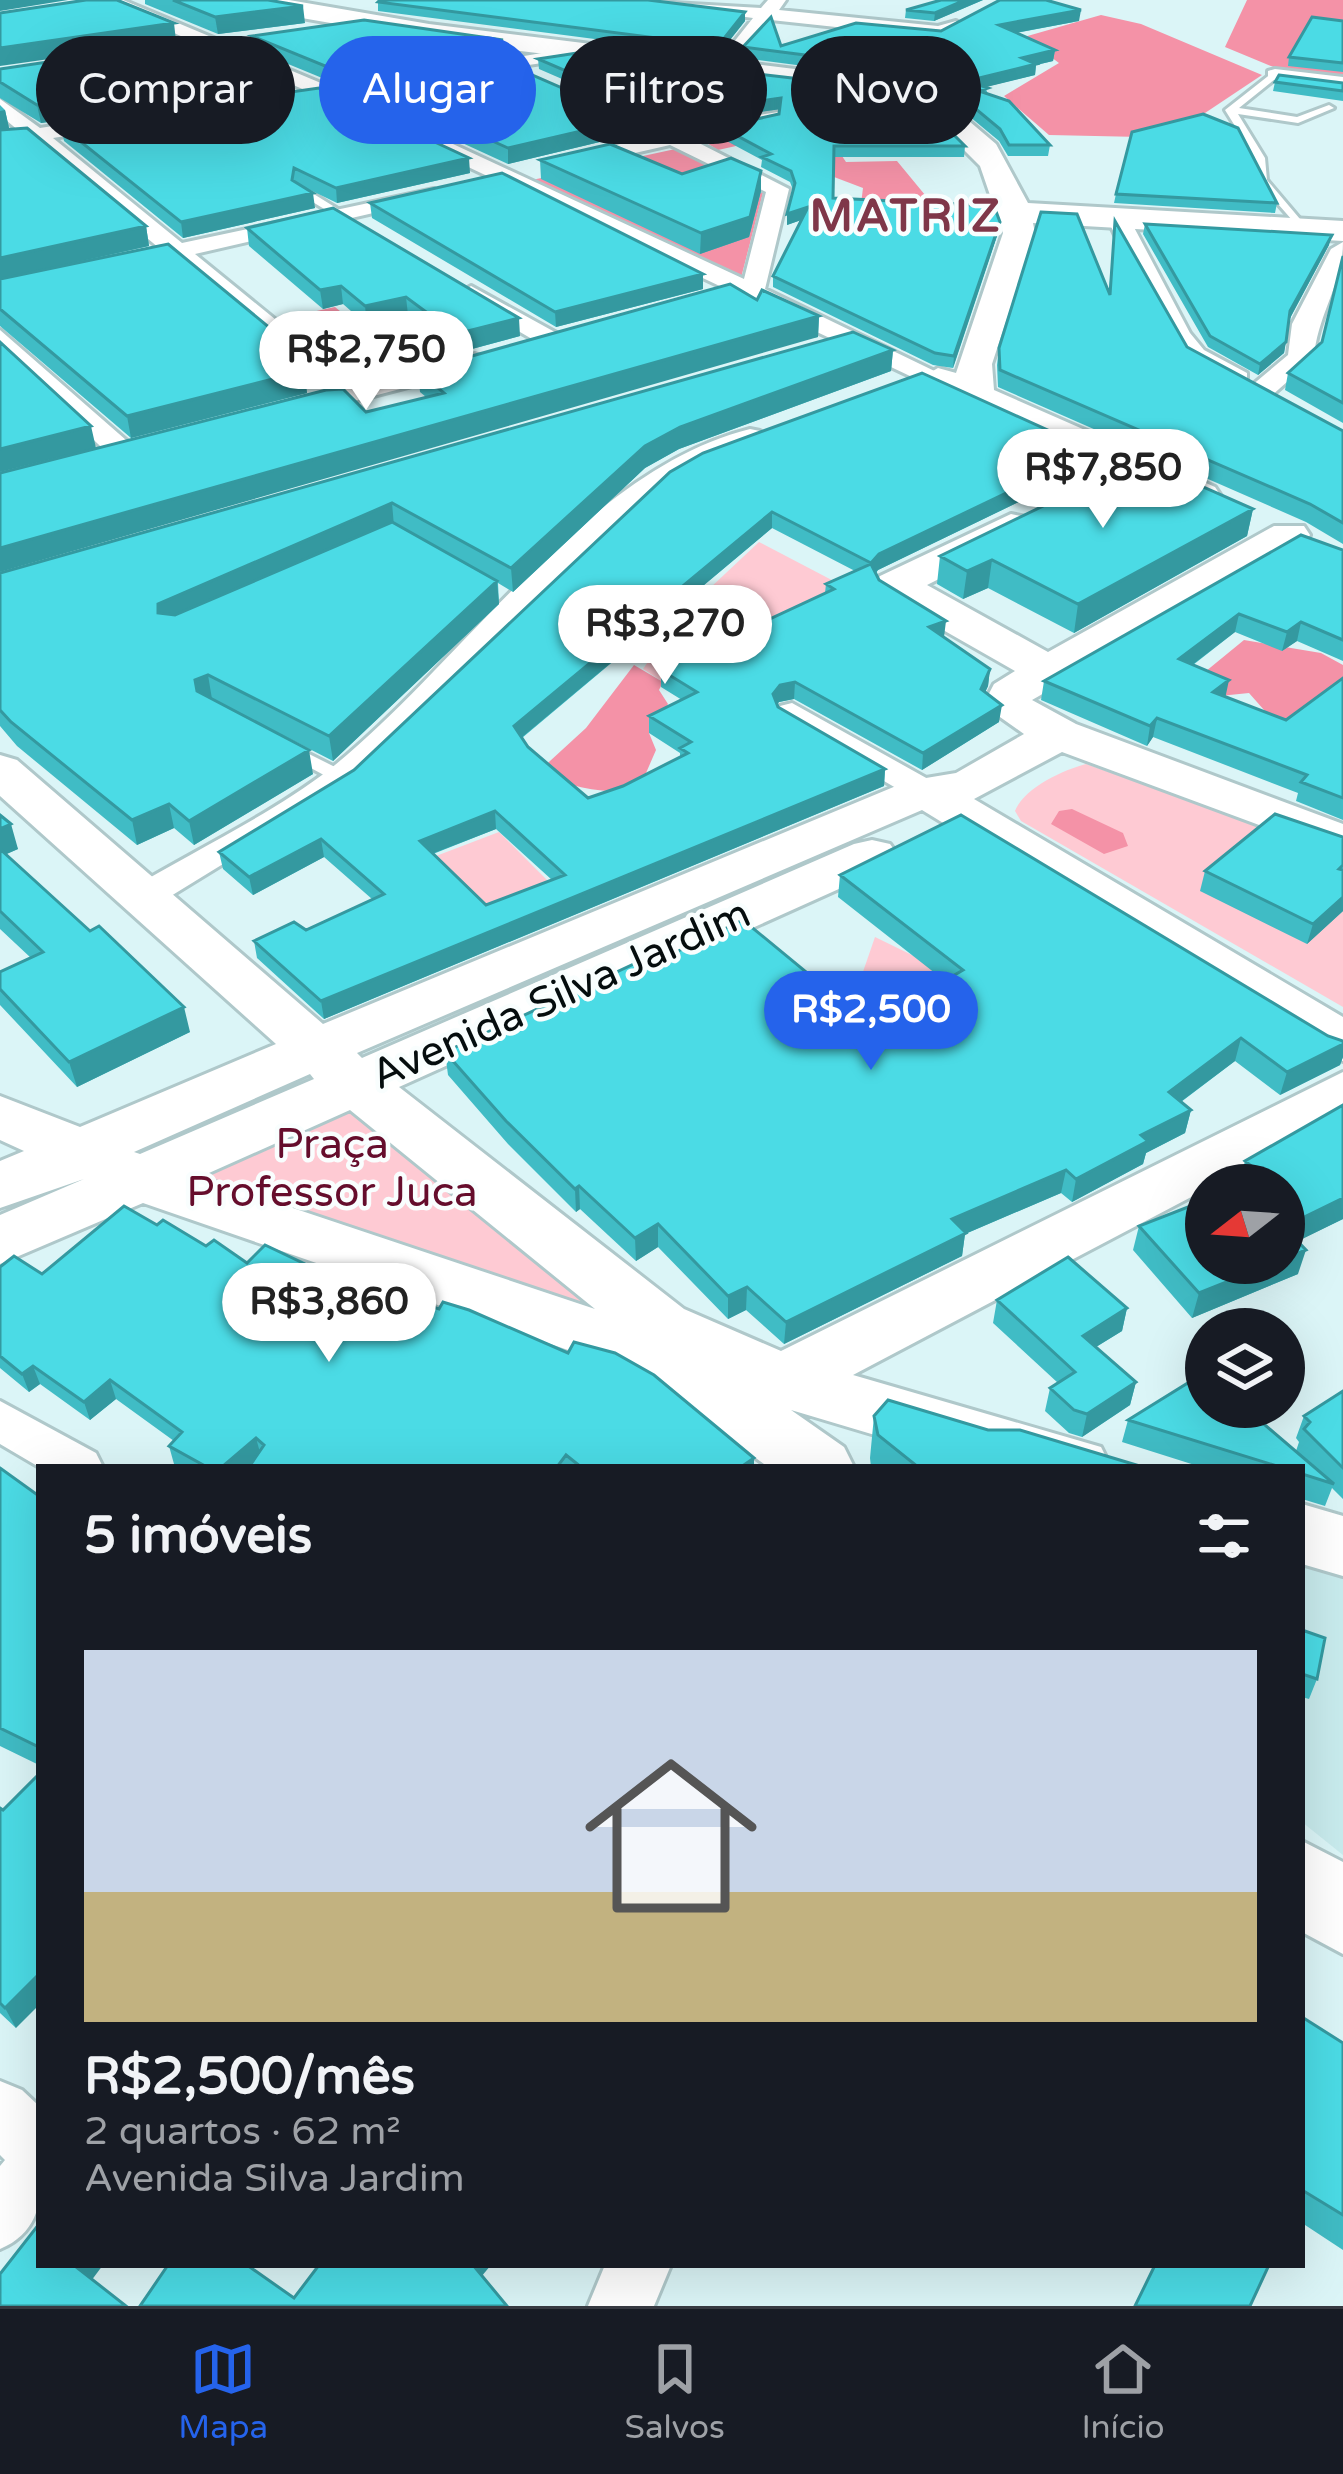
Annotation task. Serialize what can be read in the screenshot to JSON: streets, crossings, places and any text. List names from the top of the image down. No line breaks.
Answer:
{"streets":{"street":["Avenida Silva Jardim"]},"districts":["MATRIZ"],"parks":["Praça Professor Juca"],"north":"left","page":{"chip":["Comprar","Alugar","Filtros","Novo"],"price":["R$2,750","R$7,850","R$3,270","R$2,500","R$3,860"],"heading":"5 imóveis","list":[{"name":"R$2,500/mês","note":"2 quartos · 62 m² · Avenida Silva Jardim"}],"tabs":["Mapa","Salvos","Início"]}}
